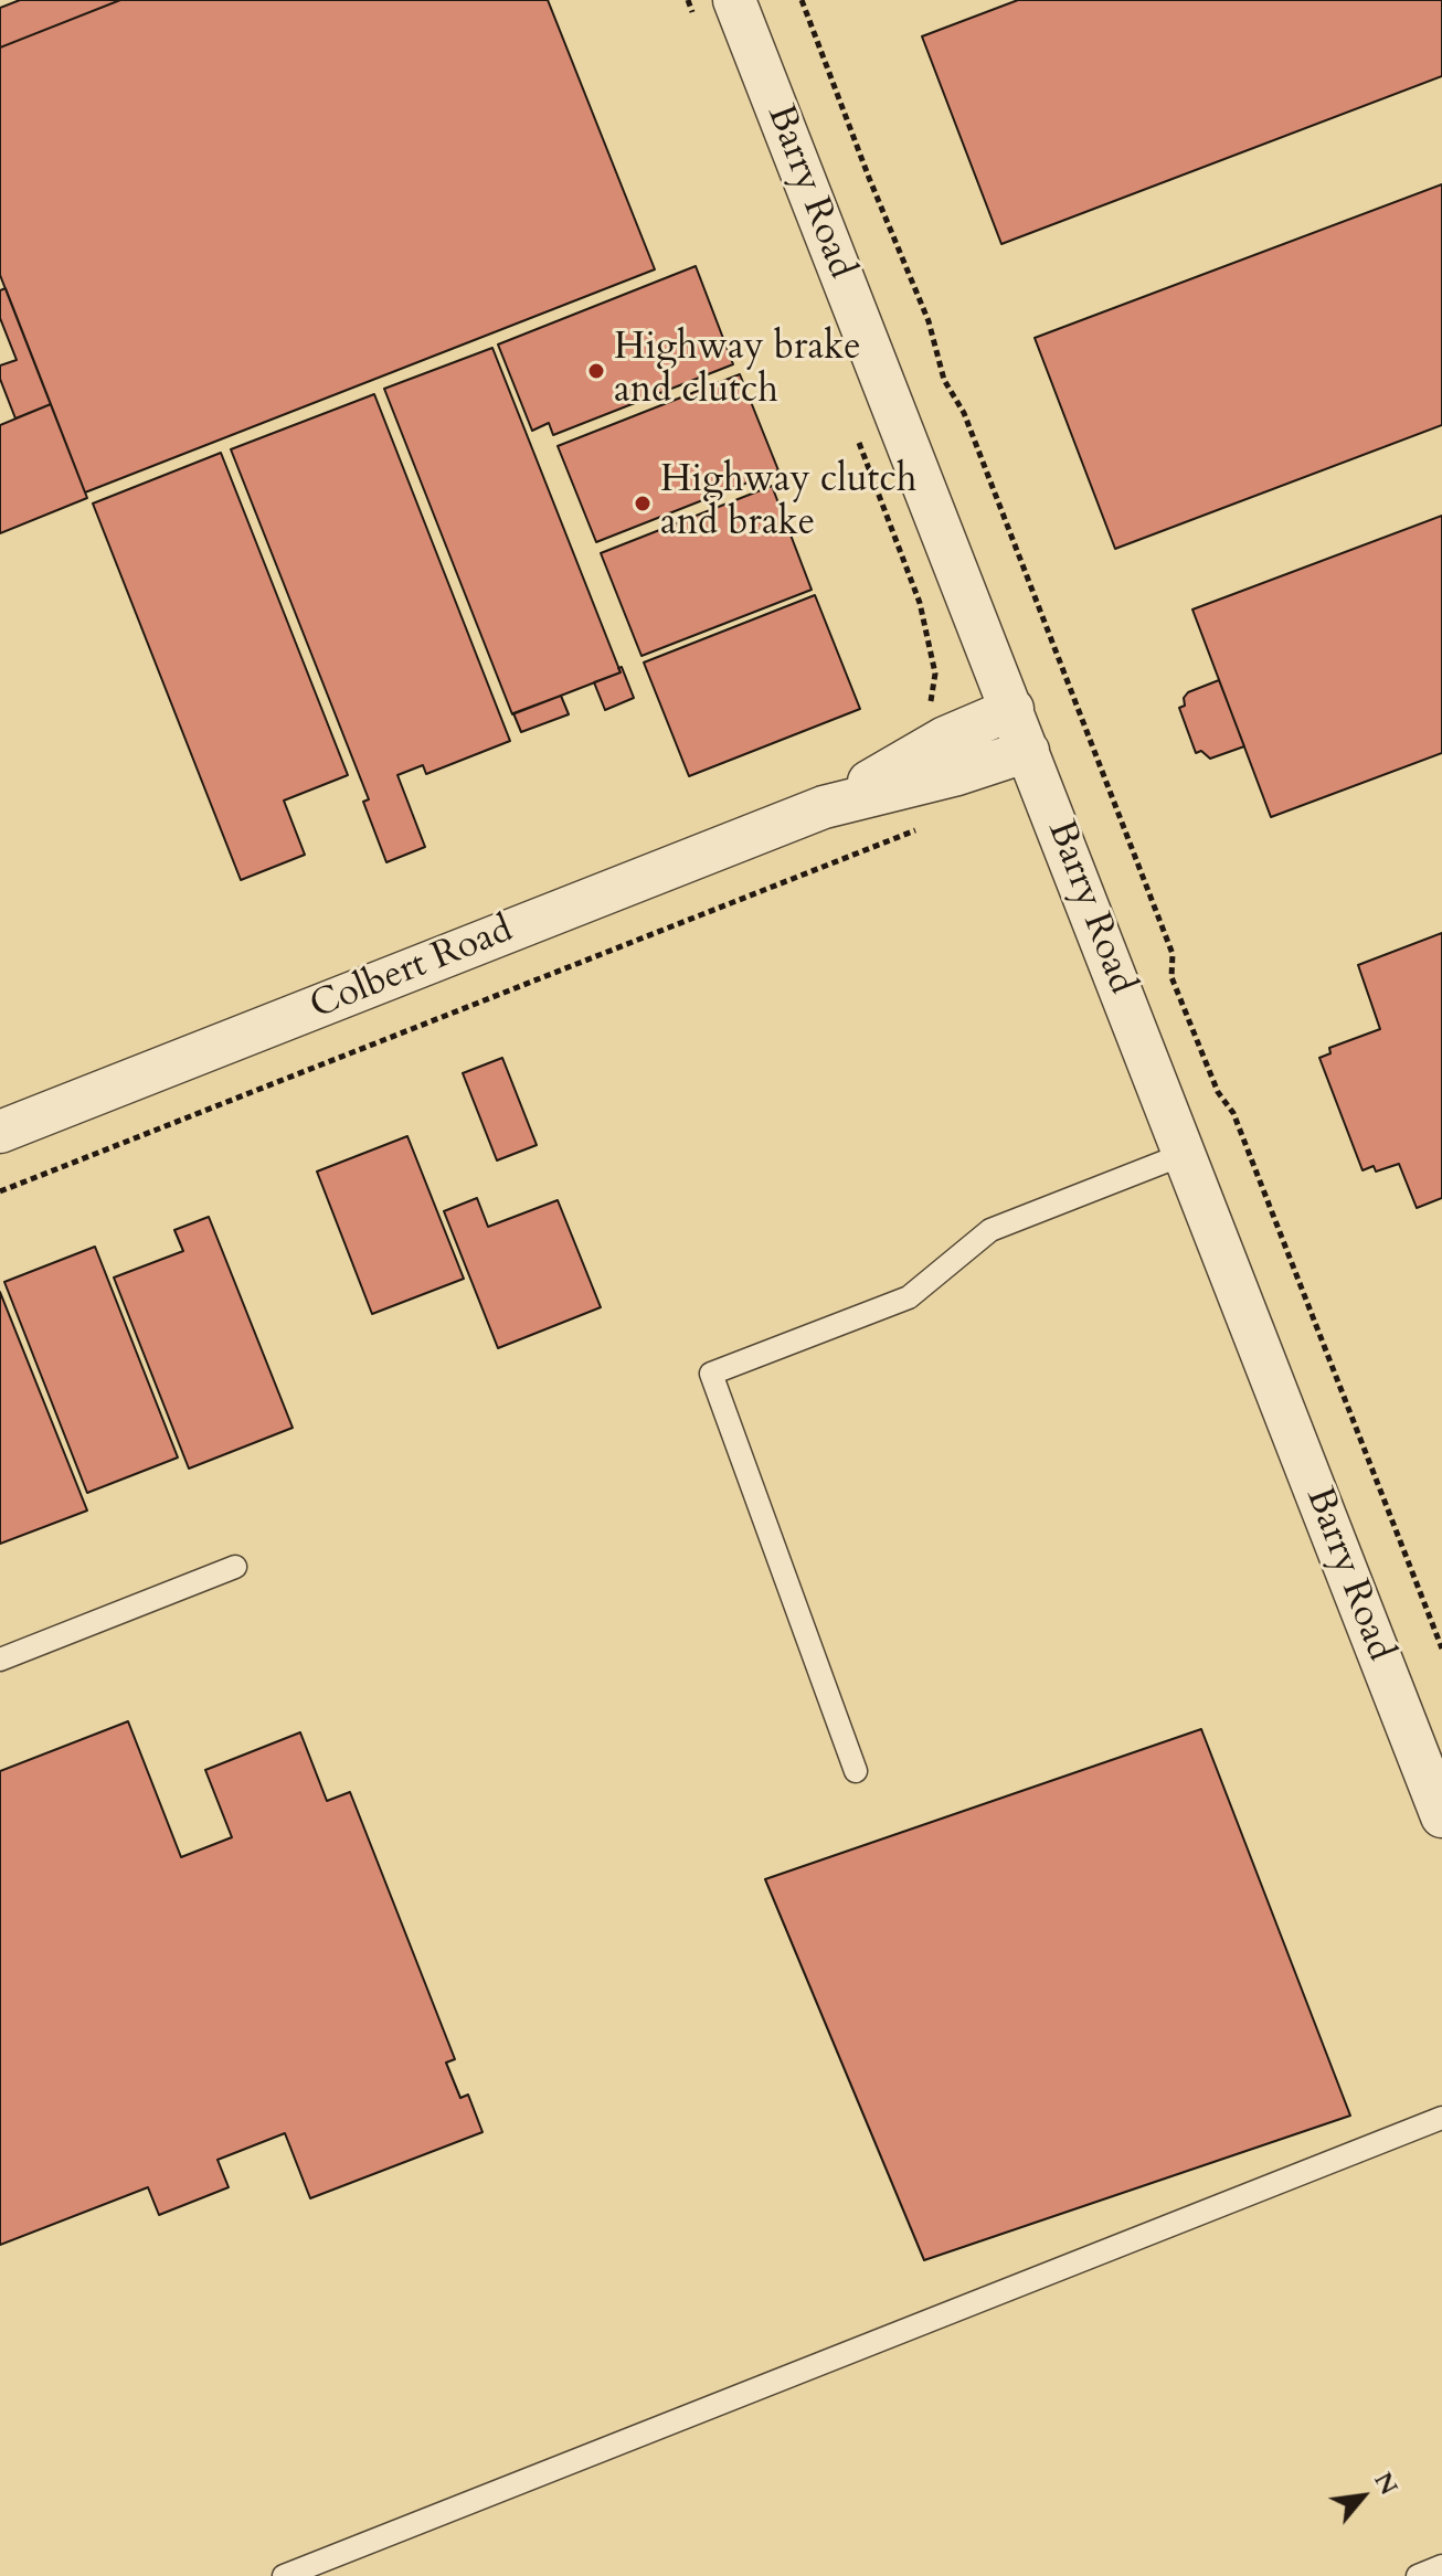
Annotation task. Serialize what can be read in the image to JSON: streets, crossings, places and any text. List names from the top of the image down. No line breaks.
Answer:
{"streets":{"street":["Barry Road","Colbert Road"]},"crossings":[["Barry Road","Colbert Road"]],"places":["Highway brake and clutch","Highway clutch and brake"],"north":"top right"}
